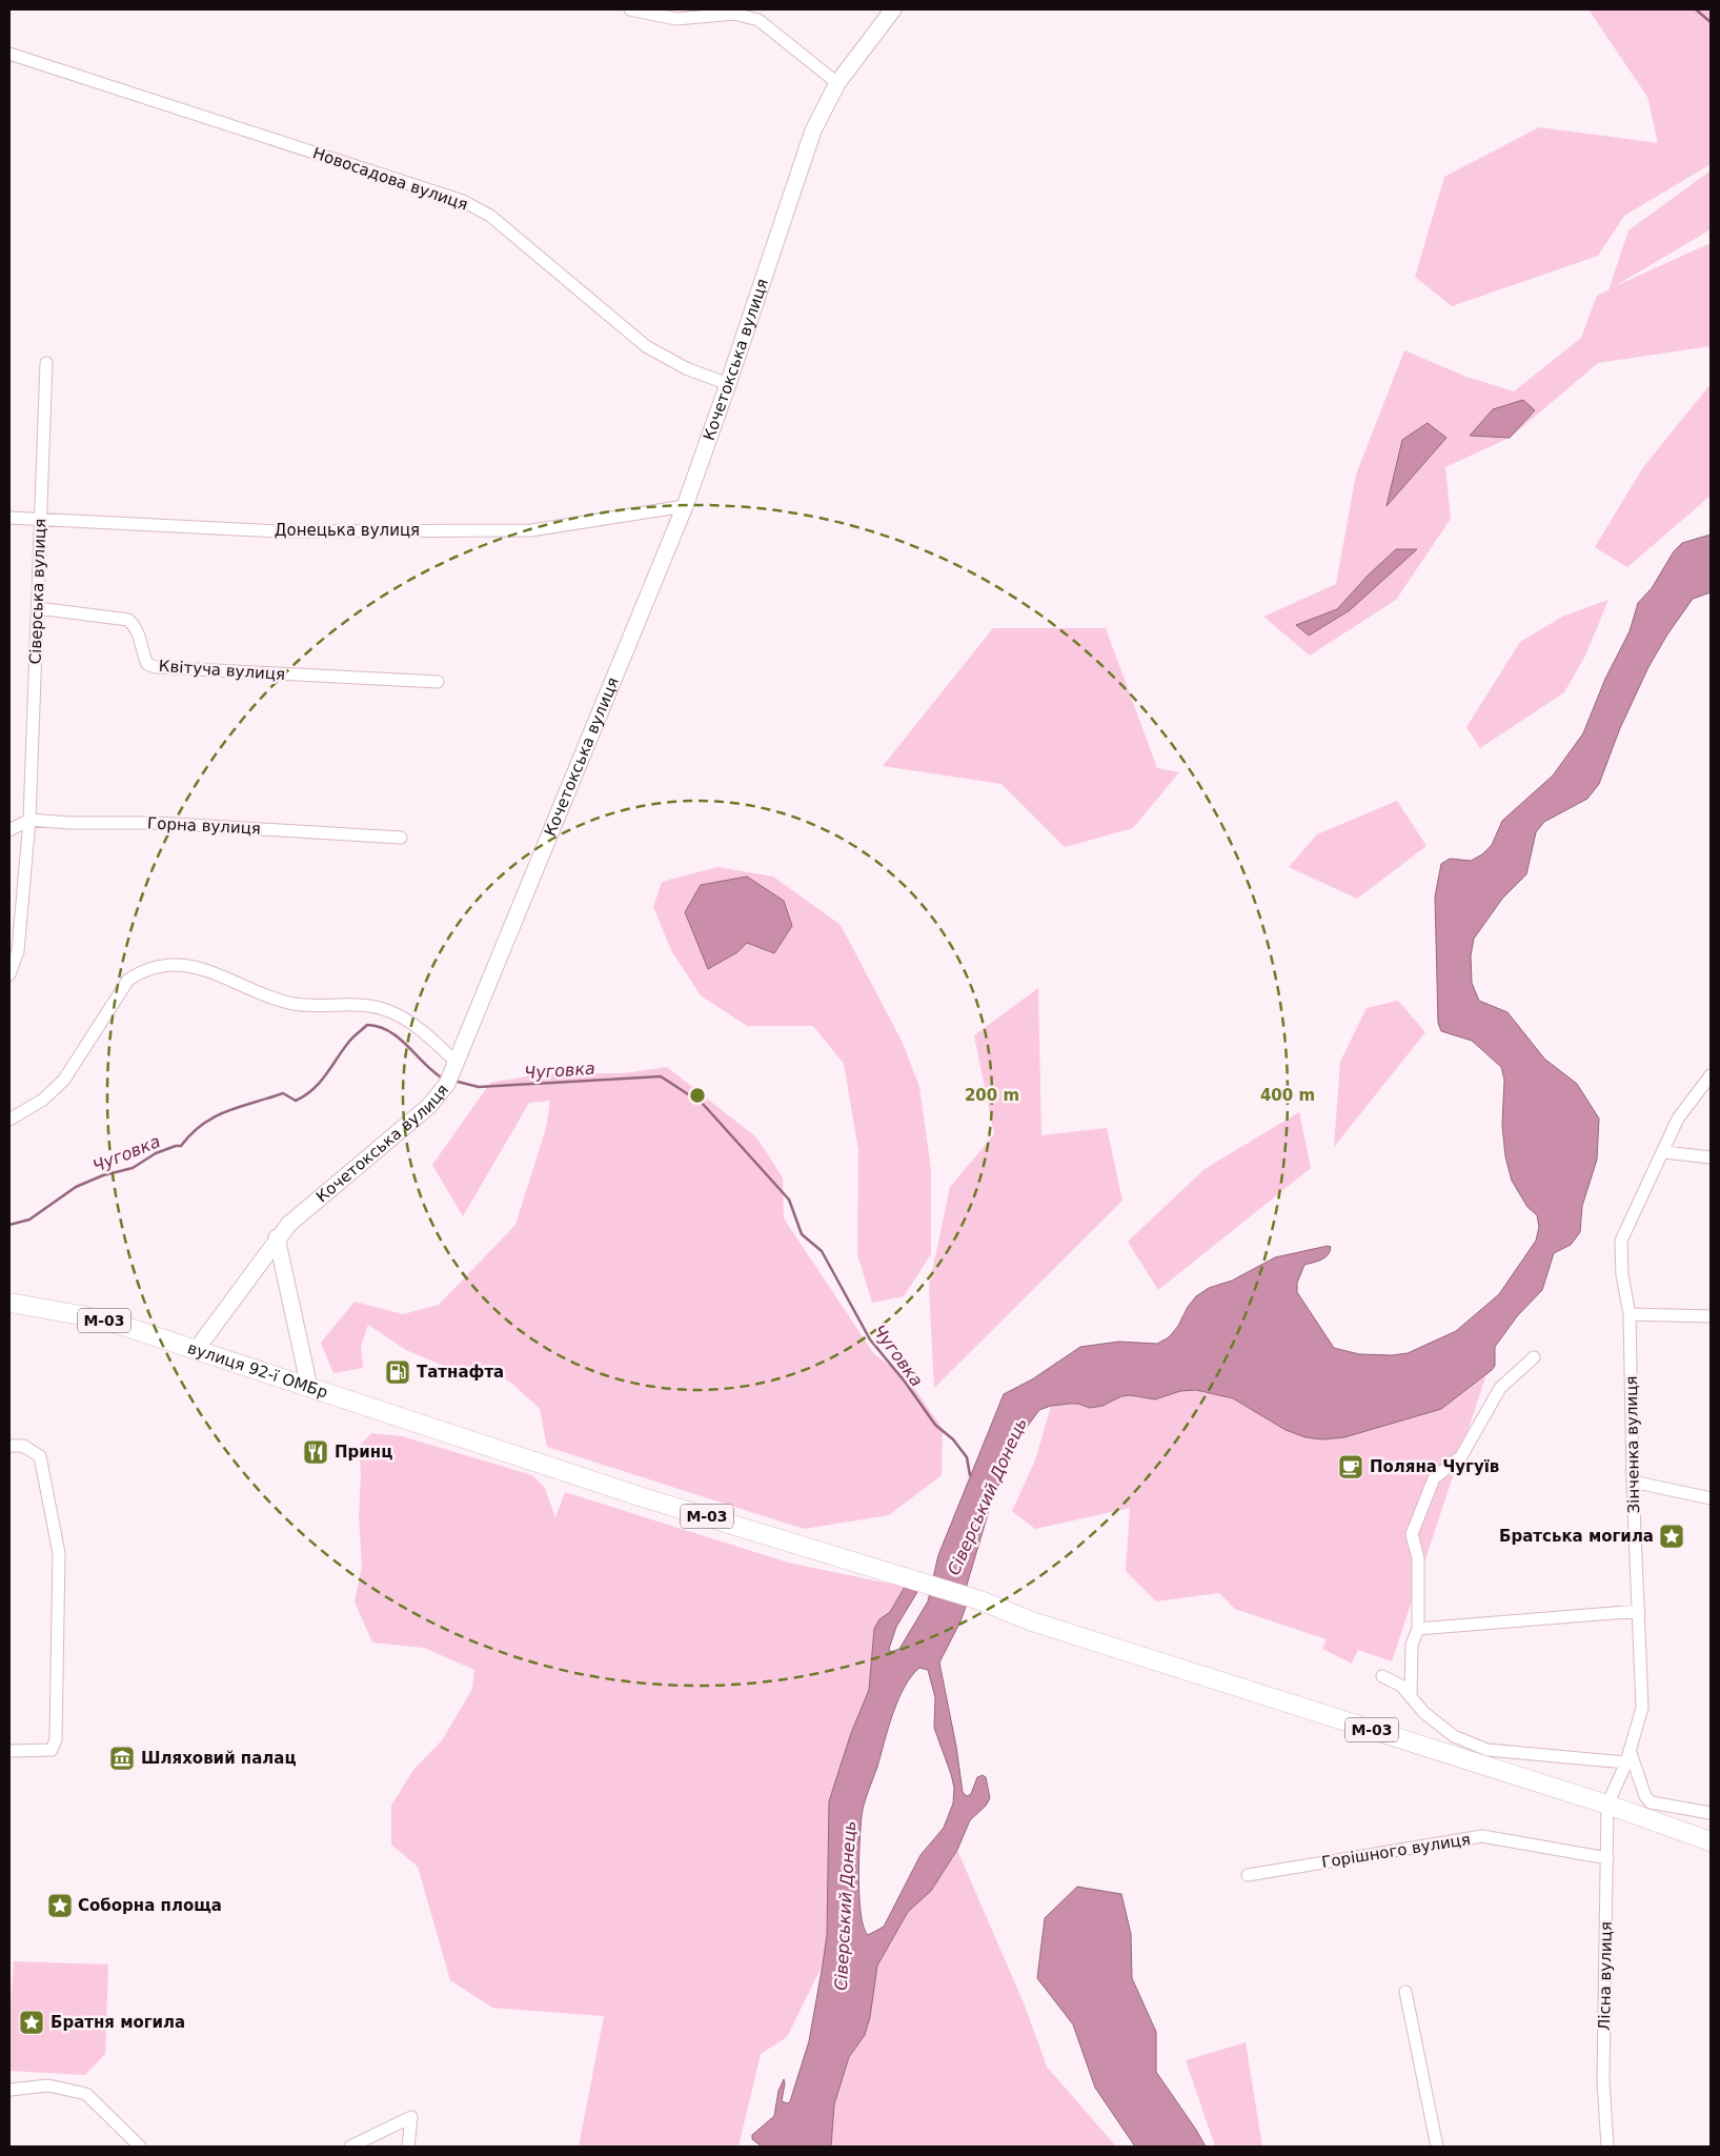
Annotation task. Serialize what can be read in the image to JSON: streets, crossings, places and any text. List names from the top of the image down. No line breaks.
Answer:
{"streets":{"highway":["М-03","вулиця 92-ї ОМБр"],"main road":["Кочетокська вулиця"],"street":["Новосадова вулиця","Донецька вулиця","Сіверська вулиця","Квітуча вулиця","Горна вулиця","Зінченка вулиця","Горішного вулиця","Лісна вулиця"]},"crossings":[["Новосадова вулиця","Кочетокська вулиця"],["Кочетокська вулиця","Донецька вулиця"],["Кочетокська вулиця","вулиця 92-ї ОМБр"],["Донецька вулиця","Сіверська вулиця"],["Сіверська вулиця","Квітуча вулиця"],["Сіверська вулиця","Горна вулиця"],["М-03","вулиця 92-ї ОМБр"],["М-03","Зінченка вулиця"],["М-03","Лісна вулиця"],["вулиця 92-ї ОМБр","Зінченка вулиця"],["вулиця 92-ї ОМБр","Лісна вулиця"],["Зінченка вулиця","Лісна вулиця"],["Горішного вулиця","Лісна вулиця"]],"water":["Чуговка","Сіверський Донець"],"places":{"fuel station":["Татнафта"],"restaurant":["Принц"],"cafe":["Поляна Чугуїв"],"place":["Братська могила","Соборна площа","Братня могила"],"museum":["Шляховий палац"]},"rings":["200 m","400 m"]}
